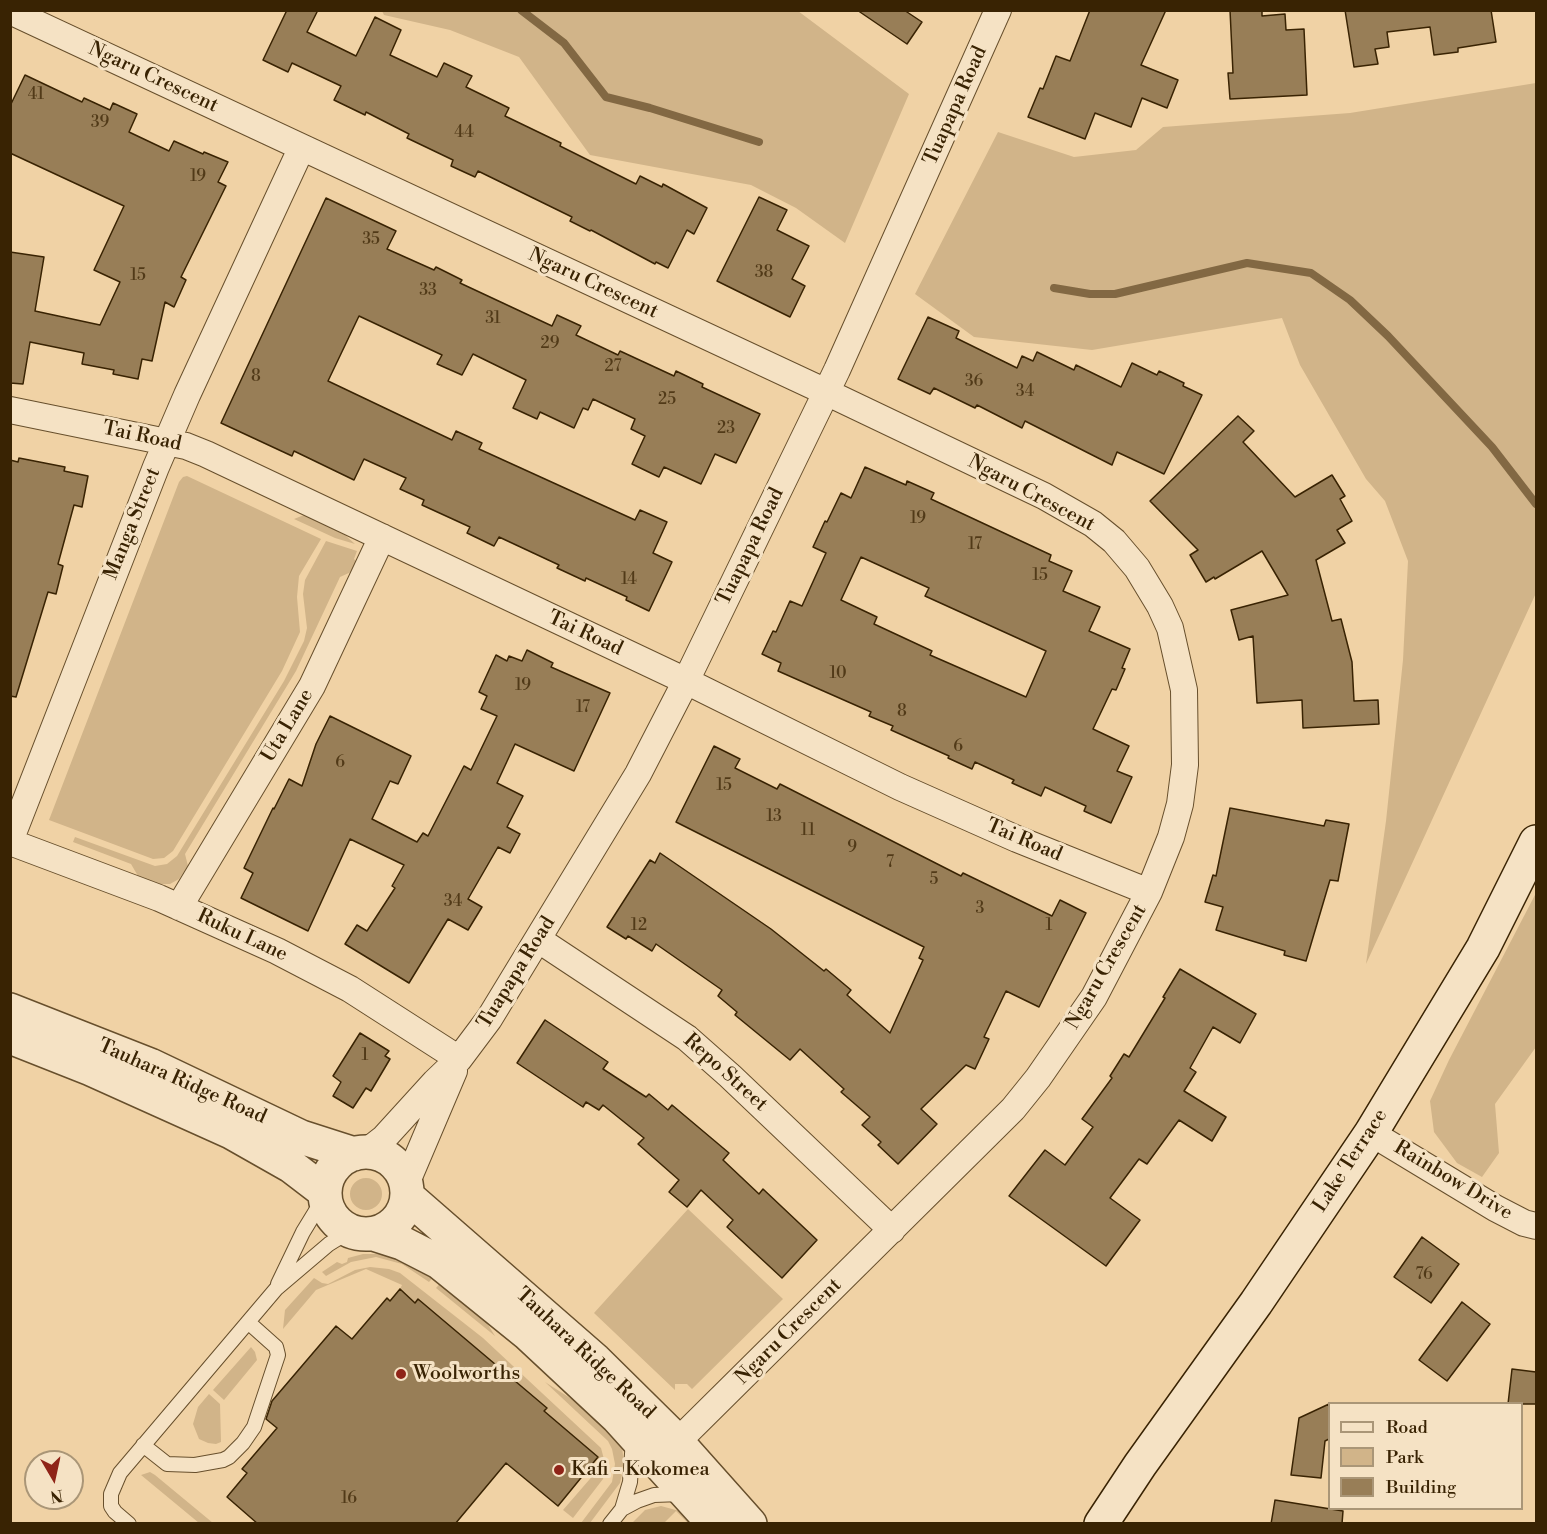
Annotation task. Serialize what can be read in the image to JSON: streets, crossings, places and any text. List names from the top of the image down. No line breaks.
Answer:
{"streets":{"street":["Ngaru Crescent","Tuapapa Road","Tai Road","Manga Street","Uta Lane","Ruku Lane","Repo Street","Tauhara Ridge Road","Lake Terrace","Rainbow Drive"]},"crossings":[["Ngaru Crescent","Tuapapa Road"],["Ngaru Crescent","Tai Road"],["Ngaru Crescent","Manga Street"],["Ngaru Crescent","Repo Street"],["Ngaru Crescent","Tauhara Ridge Road"],["Tuapapa Road","Tai Road"],["Tuapapa Road","Ruku Lane"],["Tuapapa Road","Repo Street"],["Tuapapa Road","Tauhara Ridge Road"],["Tai Road","Manga Street"],["Tai Road","Uta Lane"],["Manga Street","Ruku Lane"],["Uta Lane","Ruku Lane"],["Lake Terrace","Rainbow Drive"]],"places":["Woolworths","Kafi - Kokomea"],"house_numbers":["41","39","44","19","35","38","15","33","31","29","27","8","36","34","25","23","19","17","15","14","10","19","17","8","6","6","15","13","11","9","7","5","34","3","12","1","1","76","16"],"legend":["Road","Park","Building"],"north":"bottom"}
